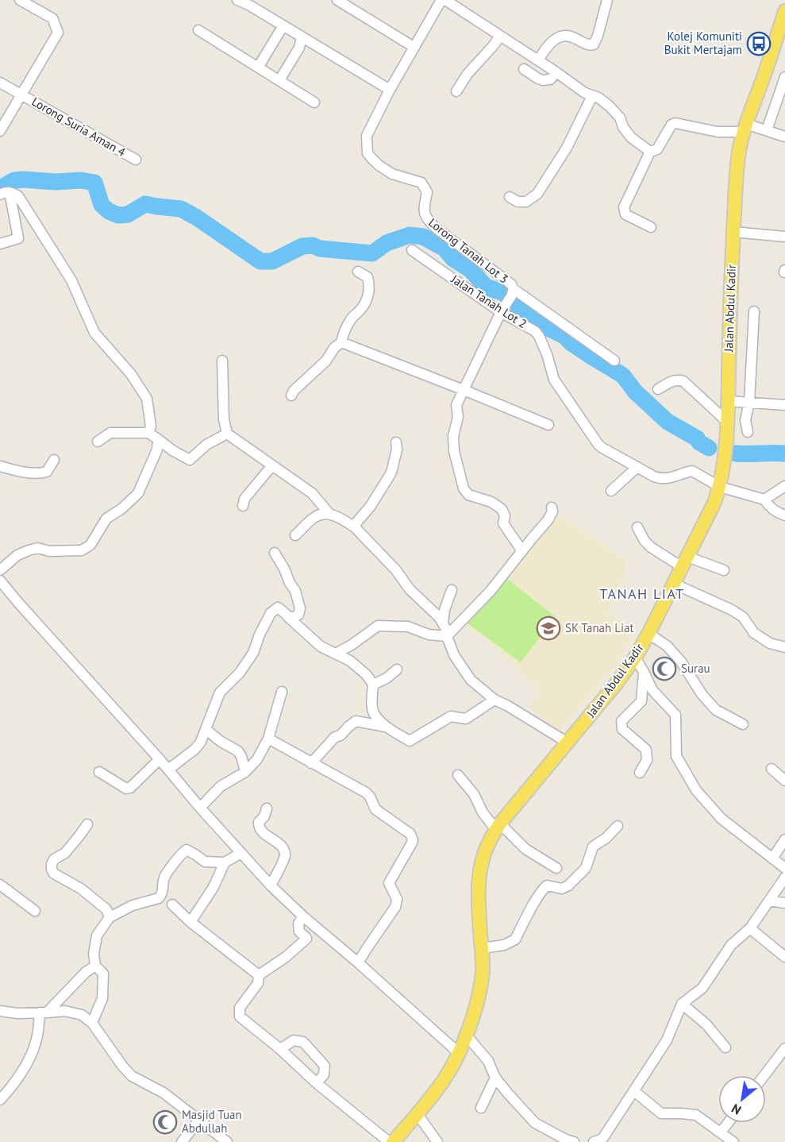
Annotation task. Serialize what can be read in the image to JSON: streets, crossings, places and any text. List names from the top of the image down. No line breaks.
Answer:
{"streets":{"main road":["Jalan Abdul Kadir"],"street":["Lorong Suria Aman 4","Lorong Tanah Lot 3","Jalan Tanah Lot 2"]},"crossings":[["Jalan Tanah Lot 2","Jalan Abdul Kadir"]],"districts":["TANAH LIAT"],"places":{"bus stop":["Kolej Komuniti Bukit Mertajam"],"school or university":["SK Tanah Liat"],"mosque":["Surau","Masjid Tuan Abdullah"]},"north":"bottom left"}
